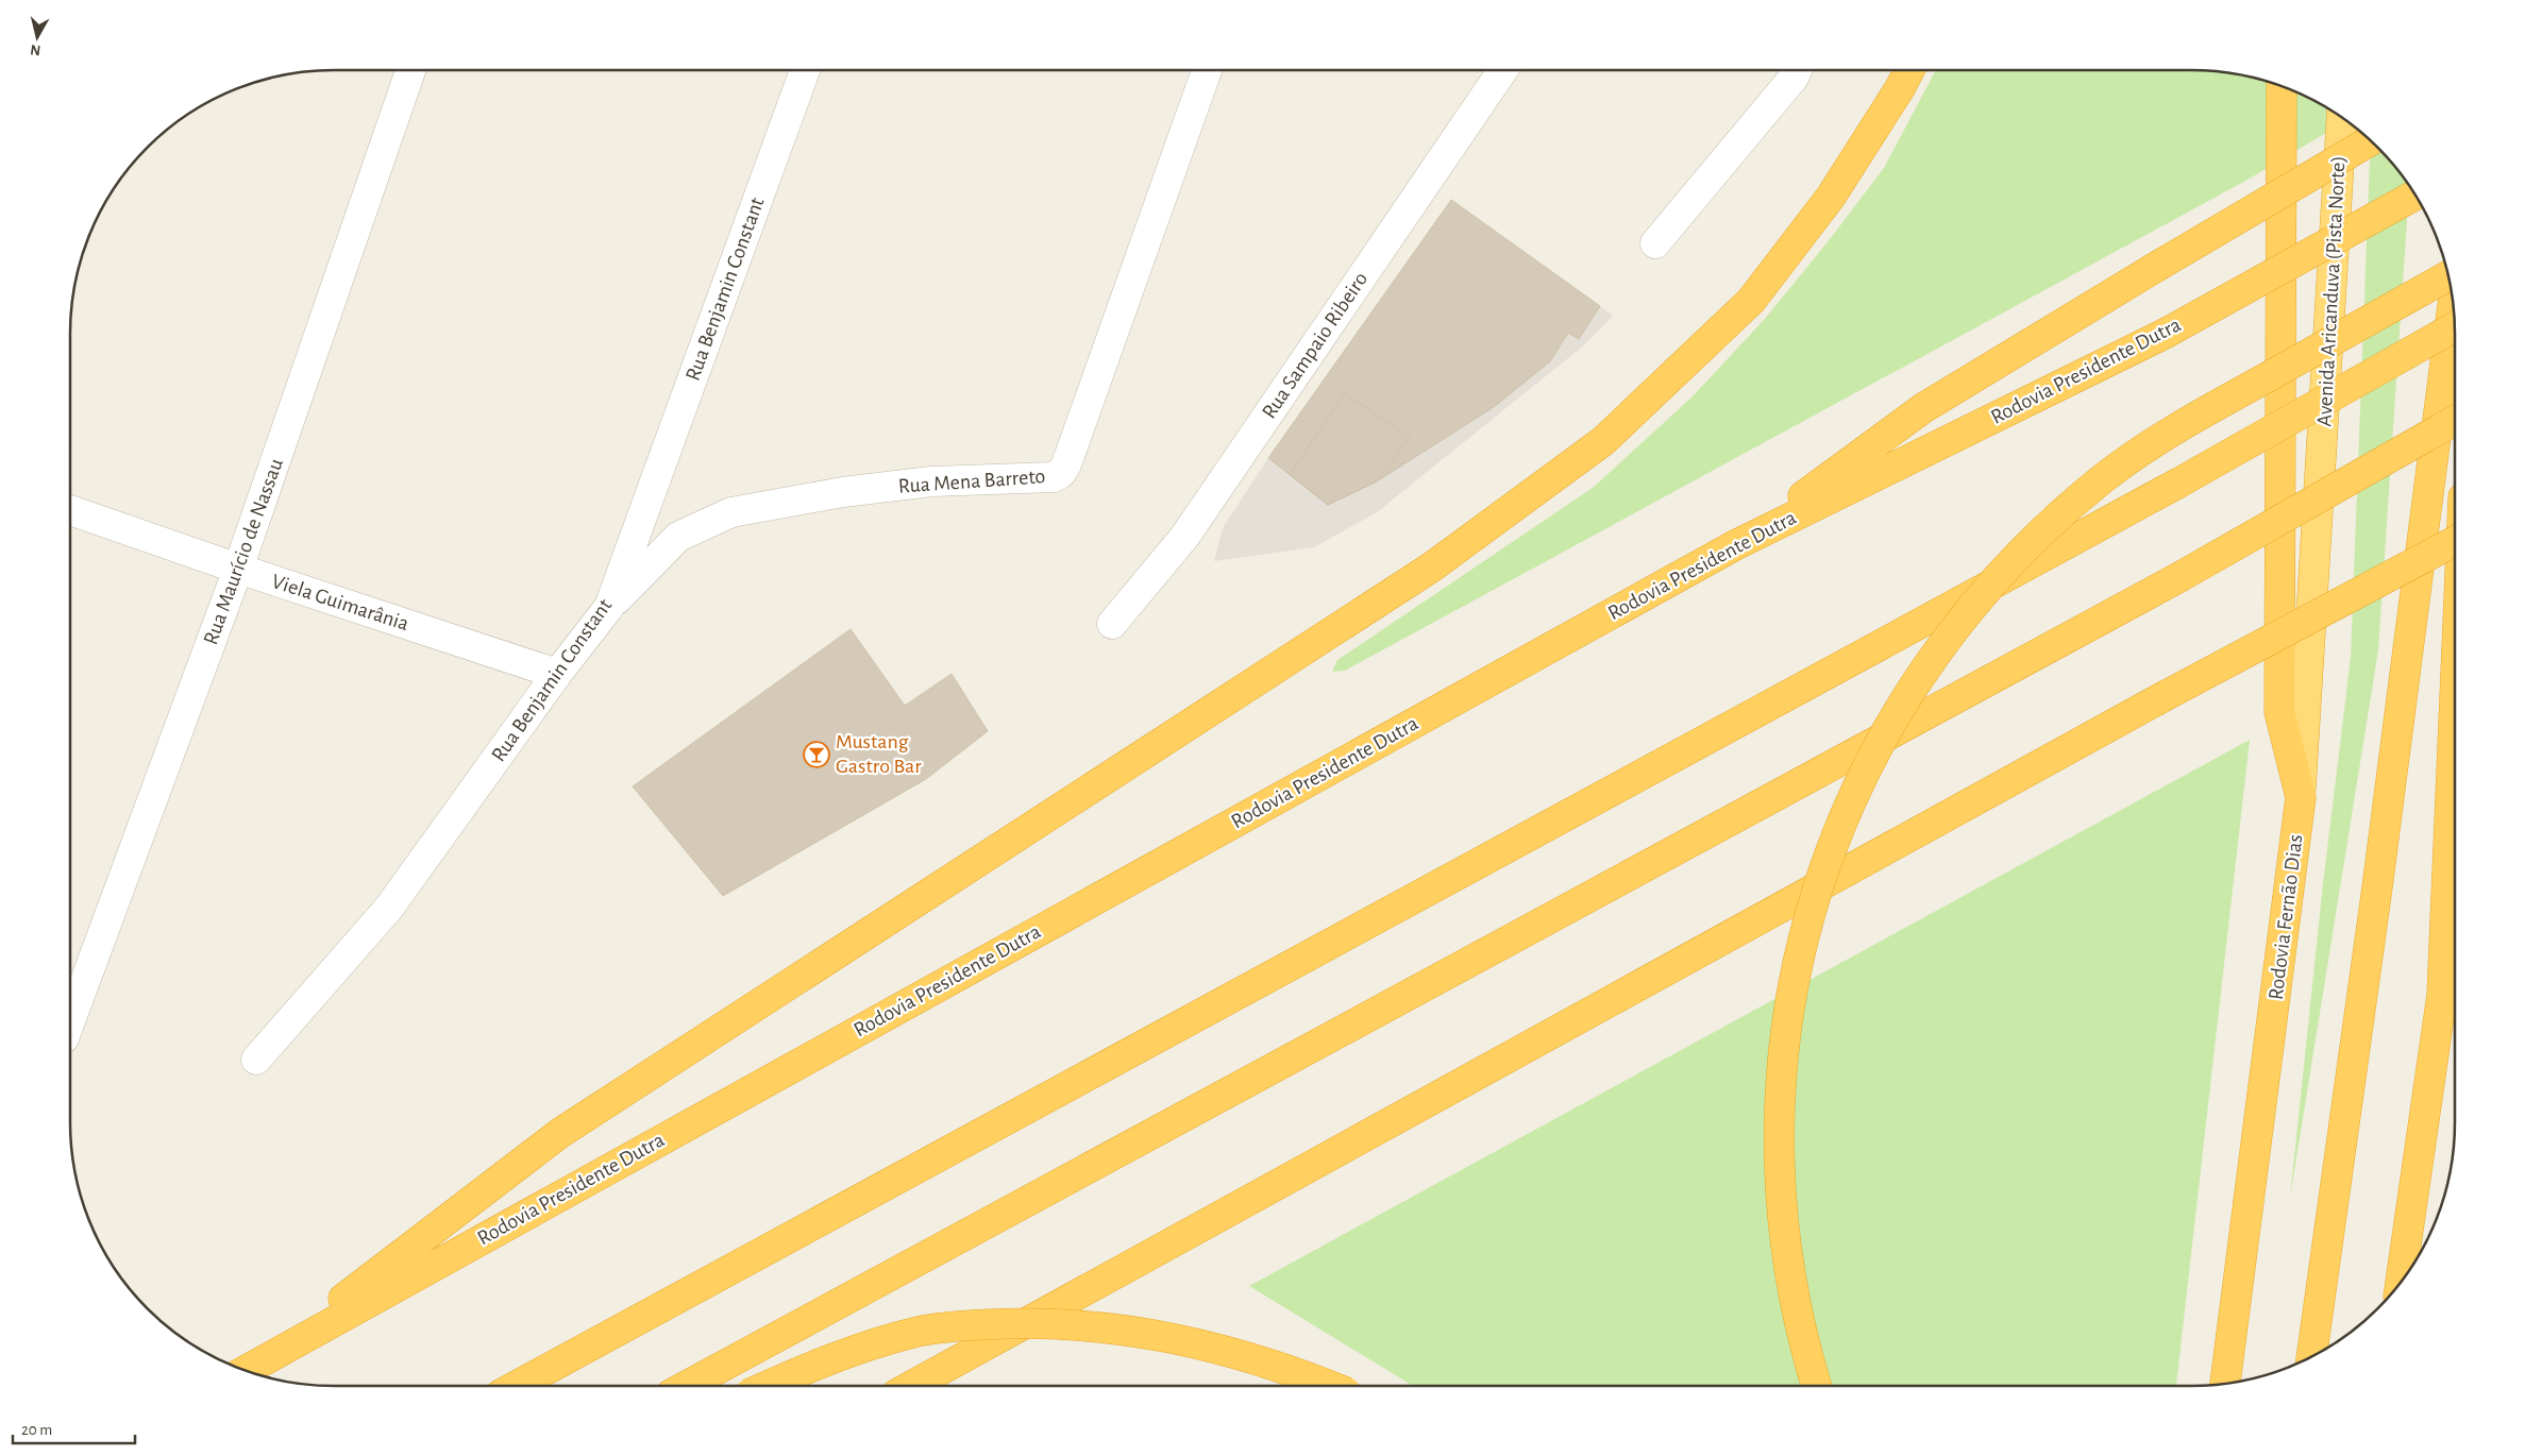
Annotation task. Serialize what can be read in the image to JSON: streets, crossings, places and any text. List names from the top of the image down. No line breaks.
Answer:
{"streets":{"highway":["Avenida Aricanduva (Pista Norte)","Rodovia Presidente Dutra","Rodovia Fernão Dias"],"street":["Rua Benjamin Constant","Rua Sampaio Ribeiro","Rua Mena Barreto","Rua Maurício de Nassau","Viela Guimarânia"]},"crossings":[["Rua Benjamin Constant","Rua Mena Barreto"],["Rua Benjamin Constant","Viela Guimarânia"],["Avenida Aricanduva (Pista Norte)","Rodovia Fernão Dias"],["Rua Maurício de Nassau","Viela Guimarânia"]],"places":{"bar":["Mustang Gastro Bar"]},"scale_bar":"20 m","north":"bottom"}
